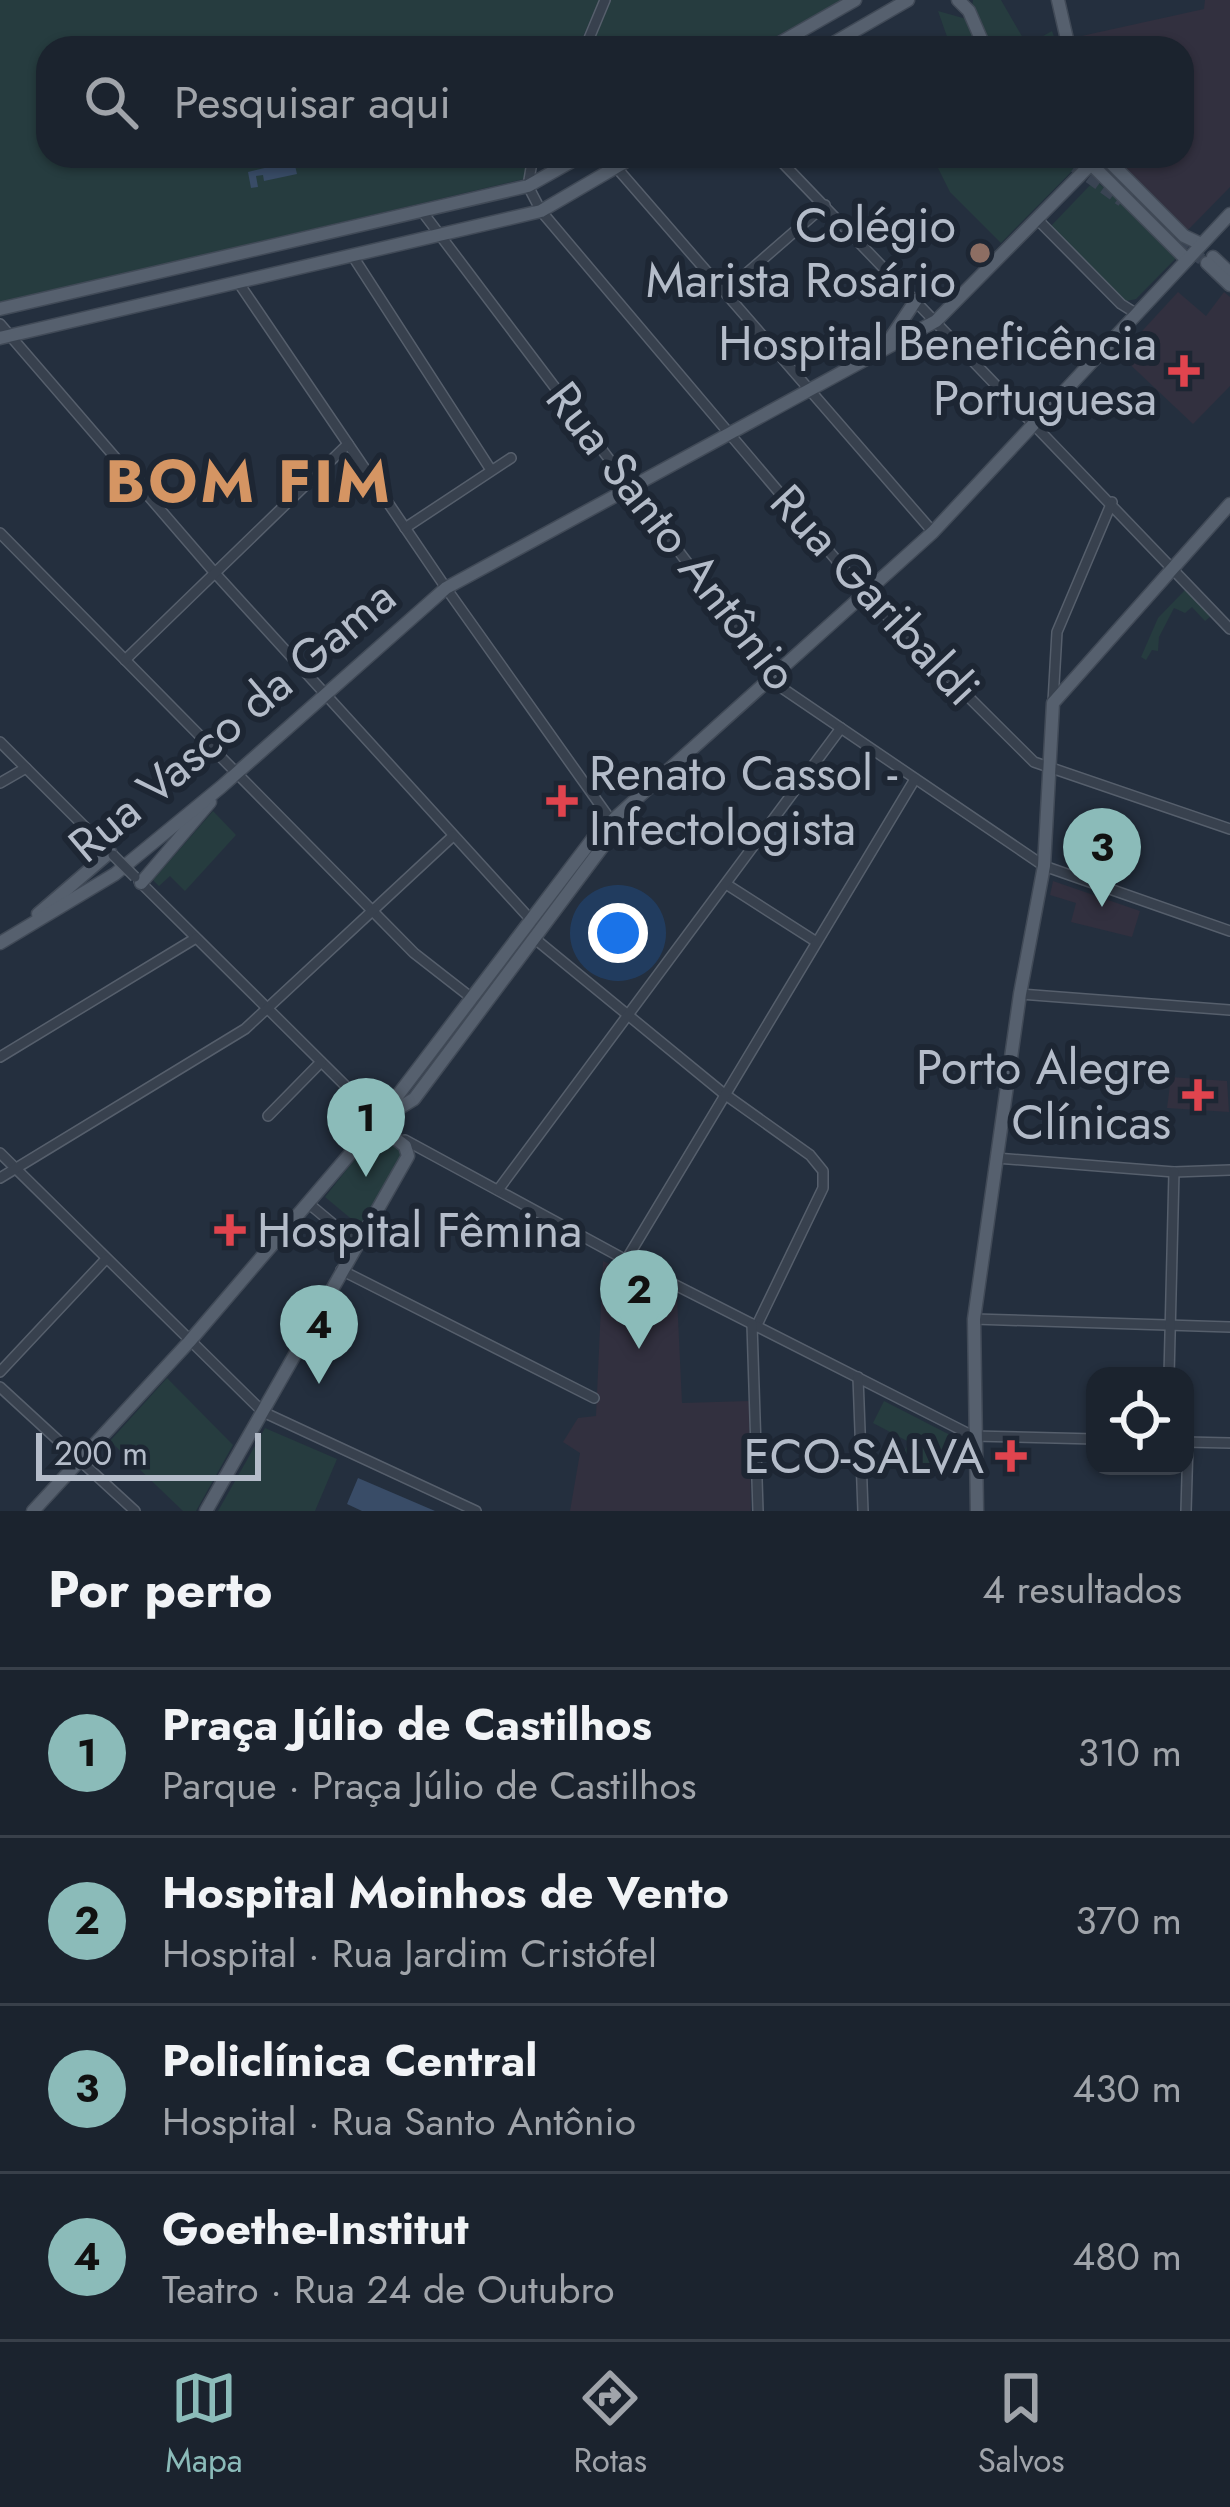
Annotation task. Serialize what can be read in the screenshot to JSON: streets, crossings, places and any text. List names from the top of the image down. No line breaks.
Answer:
{"streets":{"main road":["Rua Vasco da Gama"],"street":["Rua Santo Antônio","Rua Garibaldi"]},"crossings":[["Rua Santo Antônio","Rua Vasco da Gama"],["Rua Garibaldi","Rua Vasco da Gama"]],"districts":["BOM FIM"],"places":{"other":["Colégio Marista Rosário"],"health":["Hospital Beneficência Portuguesa","Renato Cassol - Infectologista","Porto Alegre Clínicas","Hospital Fêmina","ECO-SALVA"]},"scale_bar":"200 m","page":{"search":"Pesquisar aqui","pins":["3","1","2","4"],"scale":"200 m","heading":["Por perto","4 resultados"],"list":[{"mark":"1","name":"Praça Júlio de Castilhos","note":"Parque · Praça Júlio de Castilhos","value":"310 m"},{"mark":"2","name":"Hospital Moinhos de Vento","note":"Hospital · Rua Jardim Cristófel","value":"370 m"},{"mark":"3","name":"Policlínica Central","note":"Hospital · Rua Santo Antônio","value":"430 m"},{"mark":"4","name":"Goethe-Institut","note":"Teatro · Rua 24 de Outubro","value":"480 m"}],"nav":["Mapa","Rotas","Salvos"]}}
